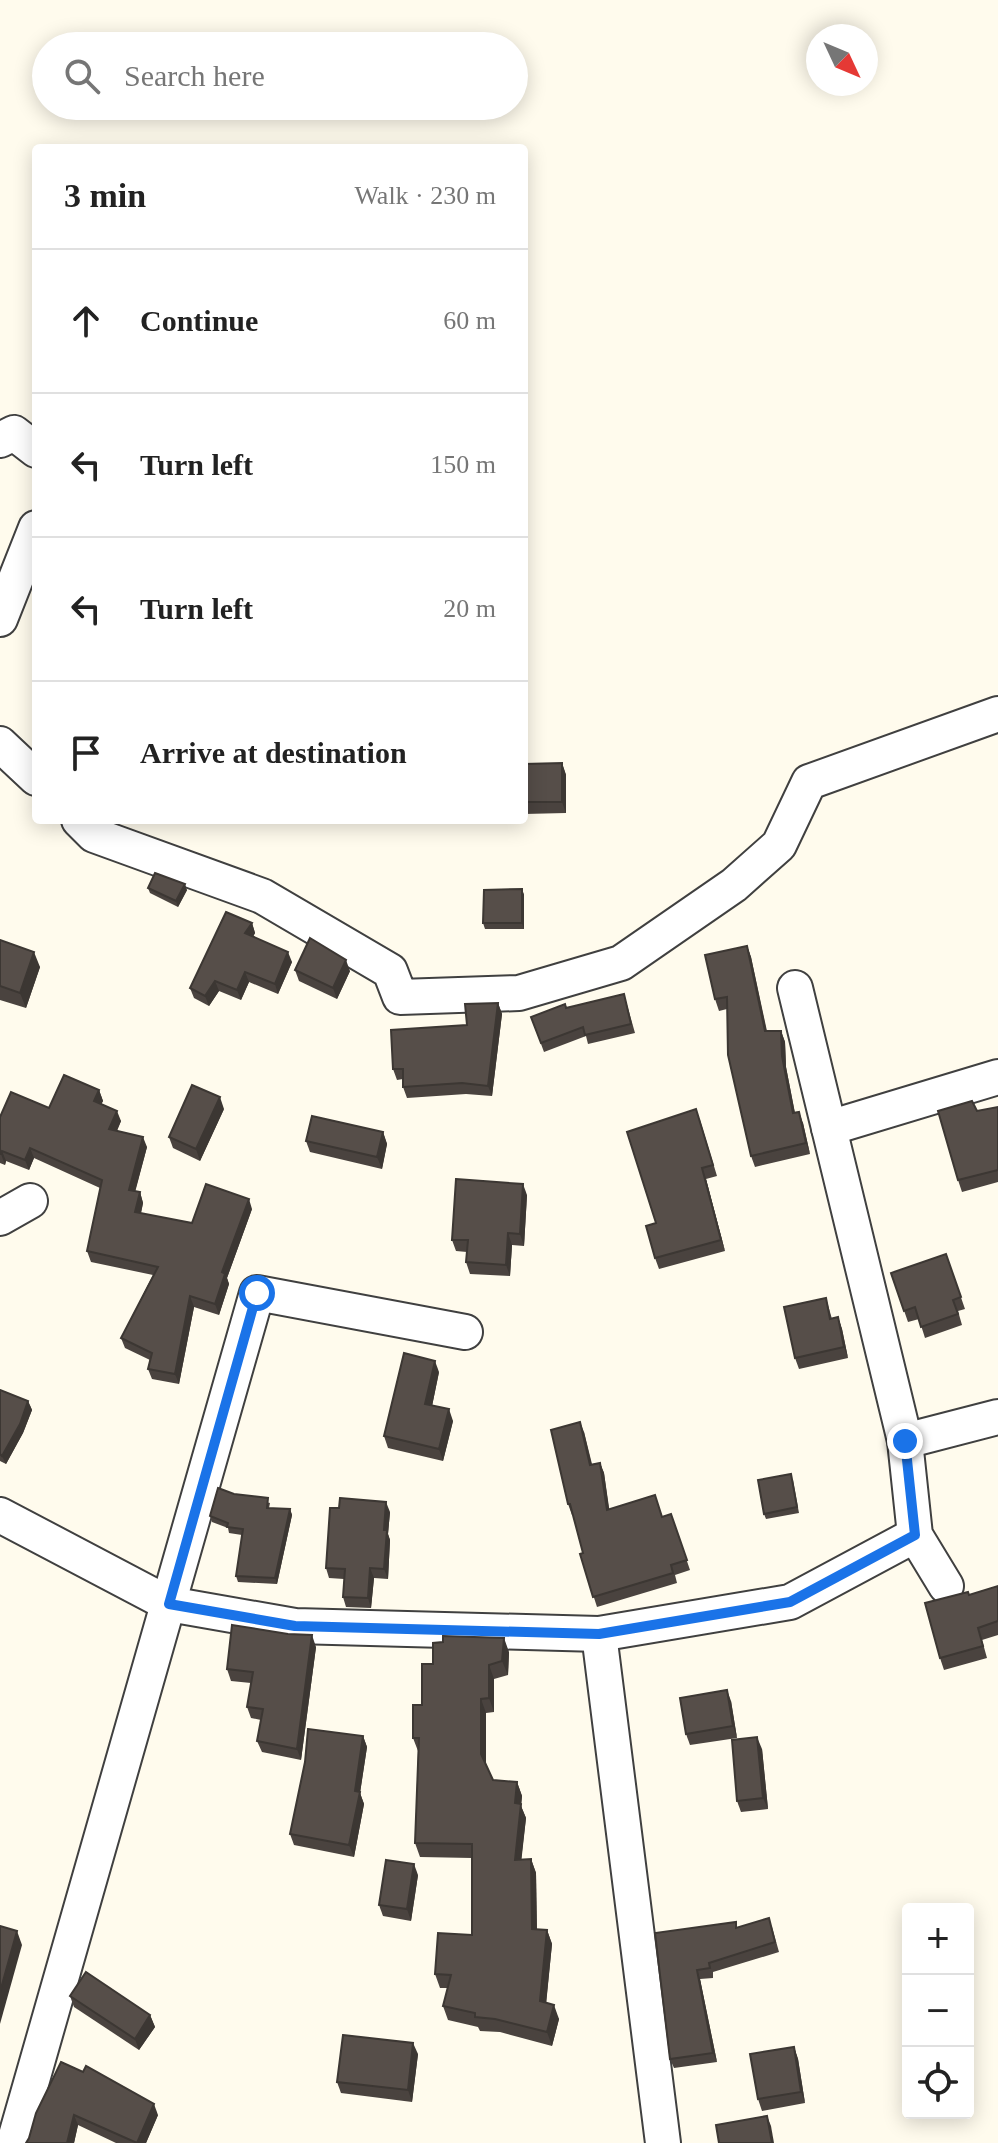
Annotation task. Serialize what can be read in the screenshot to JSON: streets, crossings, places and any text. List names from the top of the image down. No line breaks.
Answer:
{"north":"bottom right","page":{"search":"Search here","heading":["3 min","Walk · 230 m"],"list":[["Continue","60 m"],["Turn left","150 m"],["Turn left","20 m"],"Arrive at destination"],"map_buttons":["+","−"]}}
